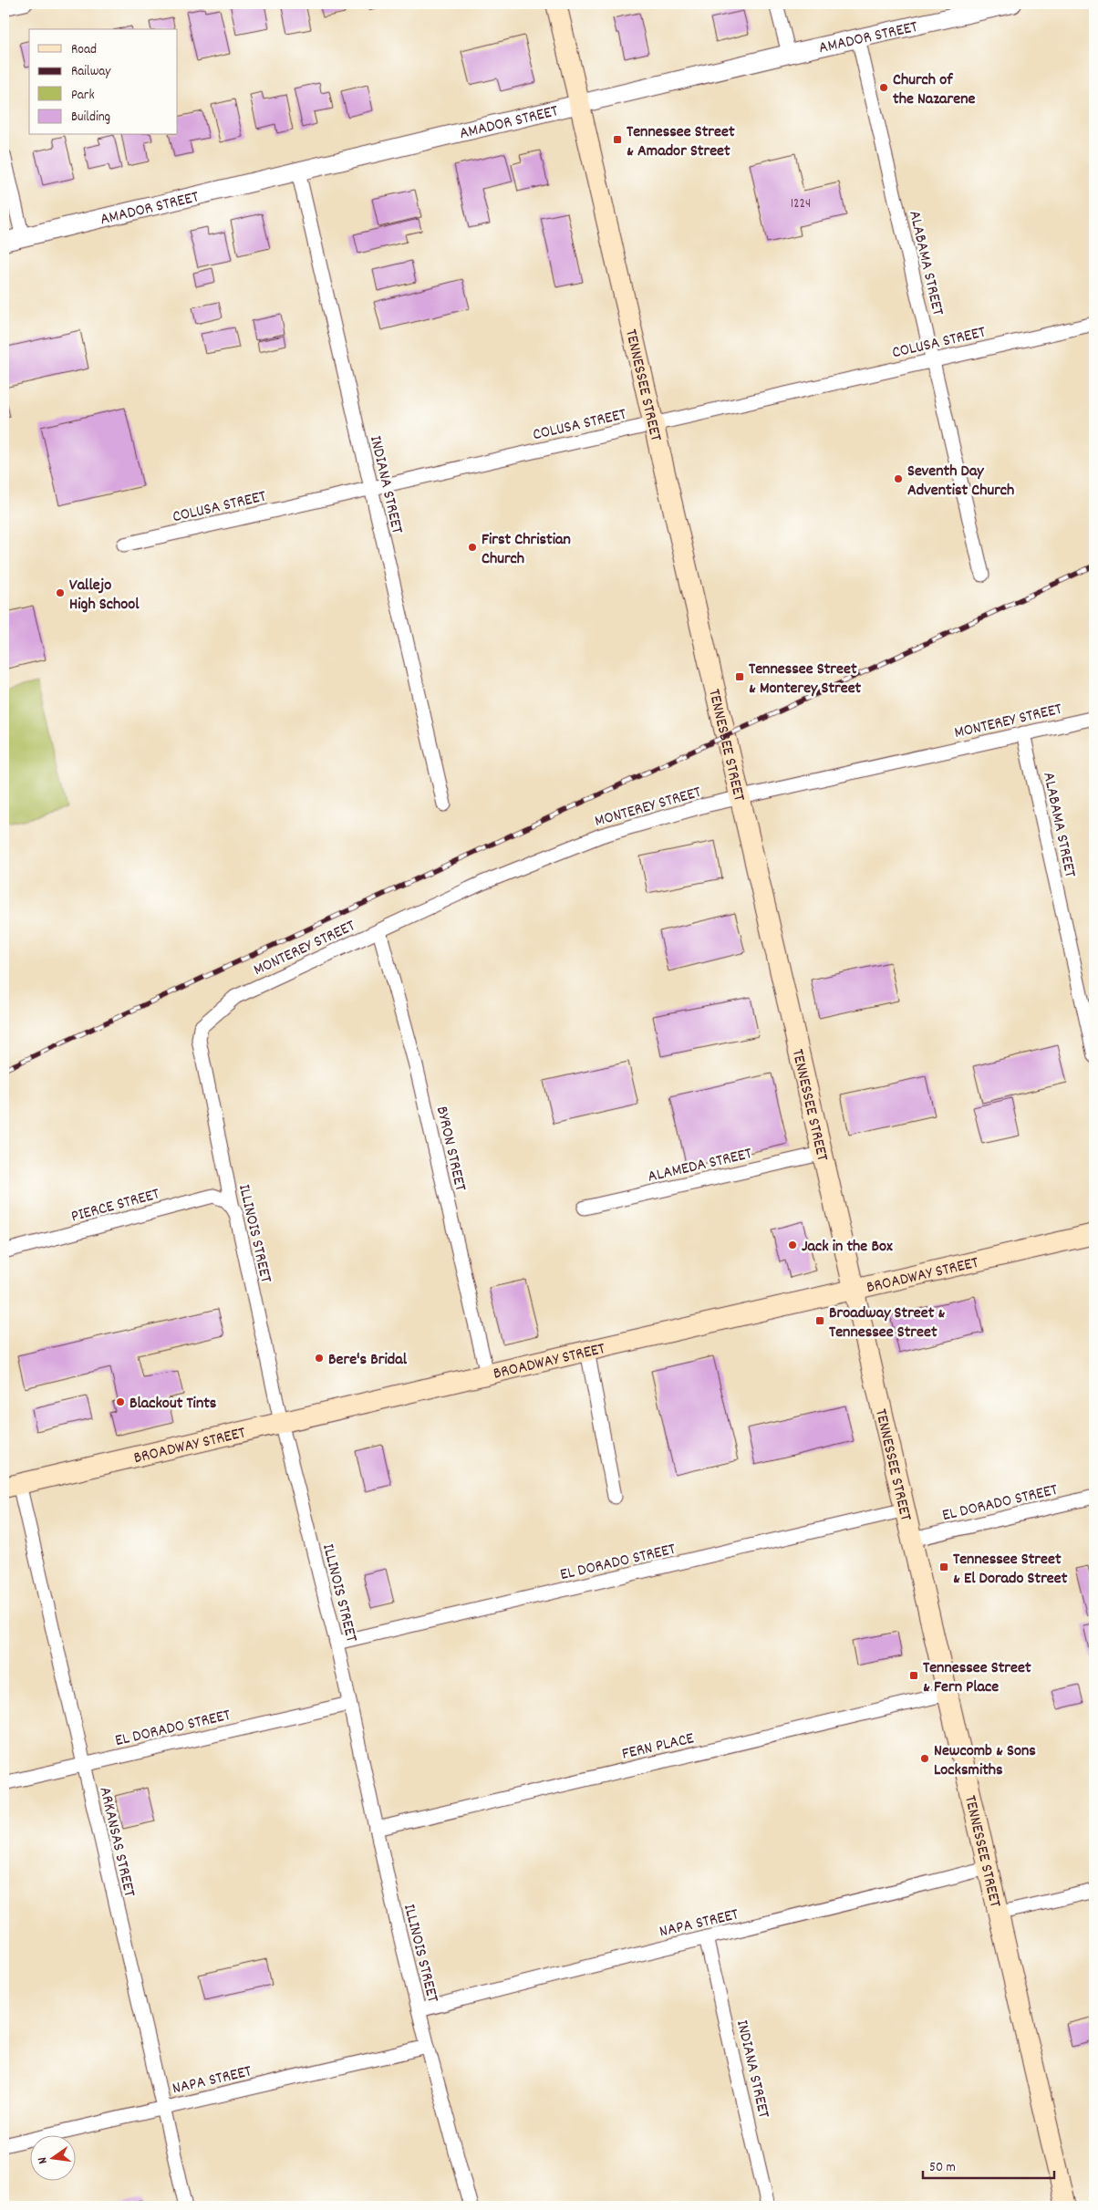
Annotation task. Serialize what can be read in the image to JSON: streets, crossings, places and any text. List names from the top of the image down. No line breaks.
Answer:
{"streets":{"main road":["TENNESSEE STREET","BROADWAY STREET"],"street":["AMADOR STREET","ALABAMA STREET","COLUSA STREET","INDIANA STREET","MONTEREY STREET","BYRON STREET","ALAMEDA STREET","PIERCE STREET","ILLINOIS STREET","EL DORADO STREET","FERN PLACE","ARKANSAS STREET","NAPA STREET"]},"crossings":[["AMADOR STREET","ALABAMA STREET"],["AMADOR STREET","TENNESSEE STREET"],["AMADOR STREET","INDIANA STREET"],["ALABAMA STREET","COLUSA STREET"],["ALABAMA STREET","MONTEREY STREET"],["COLUSA STREET","TENNESSEE STREET"],["COLUSA STREET","INDIANA STREET"],["TENNESSEE STREET","MONTEREY STREET"],["TENNESSEE STREET","ALAMEDA STREET"],["TENNESSEE STREET","BROADWAY STREET"],["TENNESSEE STREET","EL DORADO STREET"],["TENNESSEE STREET","FERN PLACE"],["TENNESSEE STREET","NAPA STREET"],["INDIANA STREET","NAPA STREET"],["MONTEREY STREET","BYRON STREET"],["MONTEREY STREET","ILLINOIS STREET"],["BYRON STREET","BROADWAY STREET"],["PIERCE STREET","ILLINOIS STREET"],["ILLINOIS STREET","BROADWAY STREET"],["ILLINOIS STREET","EL DORADO STREET"],["ILLINOIS STREET","FERN PLACE"],["ILLINOIS STREET","NAPA STREET"],["BROADWAY STREET","ARKANSAS STREET"],["EL DORADO STREET","ARKANSAS STREET"],["ARKANSAS STREET","NAPA STREET"]],"places":{"other":["Church of the Nazarene","Seventh Day Adventist Church","First Christian Church","Vallejo High School","Jack in the Box","Bere's Bridal","Blackout Tints","Newcomb & Sons Locksmiths"],"transit":["Tennessee Street & Amador Street","Tennessee Street & Monterey Street","Broadway Street & Tennessee Street","Tennessee Street & El Dorado Street","Tennessee Street & Fern Place"]},"house_numbers":["1224"],"legend":["Road","Railway","Park","Building"],"scale_bar":"50 m","north":"left"}
